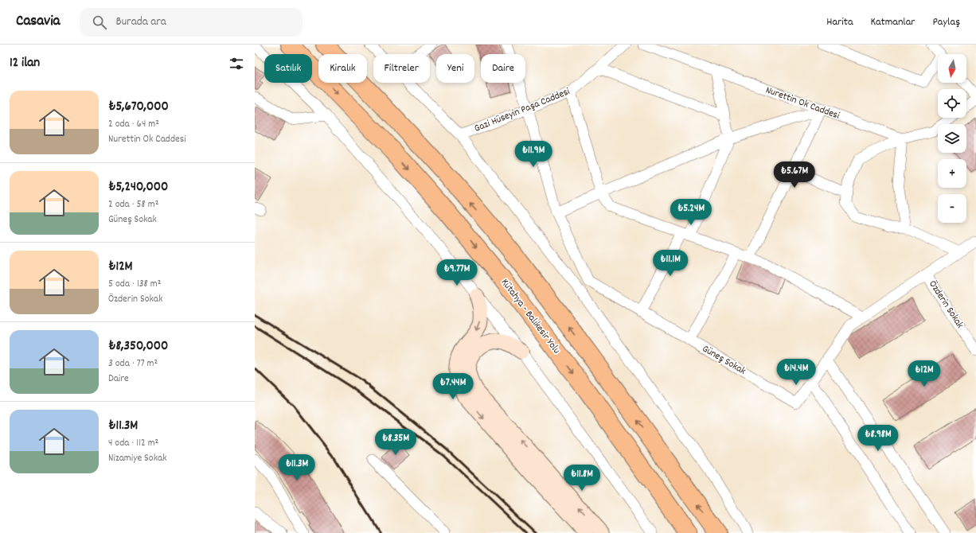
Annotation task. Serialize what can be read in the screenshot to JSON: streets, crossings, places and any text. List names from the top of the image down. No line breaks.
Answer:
{"streets":{"highway":["Kütahya - Balıkesir Yolu"],"street":["Nurettin Ok Caddesi","Gazi Hüseyin Paşa Caddesi","Özderin Sokak","Güneş Sokak"]},"crossings":[["Özderin Sokak","Güneş Sokak"]],"north":"bottom","page":{"header":"Casavia","search":"Burada ara","nav":["Harita","Katmanlar","Paylaş"],"heading":"12 ilan","map_buttons":["+","−"],"chip":["Satılık","Kiralık","Filtreler","Yeni","Daire"],"list":[{"name":"₺5,670,000","note":"2 oda · 64 m² · Nurettin Ok Caddesi"},{"name":"₺5,240,000","note":"2 oda · 58 m² · Güneş Sokak"},{"name":"₺12M","note":"5 oda · 138 m² · Özderin Sokak"},{"name":"₺8,350,000","note":"3 oda · 77 m² · Daire"},{"name":"₺11.3M","note":"4 oda · 112 m² · Nizamiye Sokak"}],"price":["₺11.9M","₺5.67M","₺5.24M","₺11.1M","₺9.77M","₺14.4M","₺12M","₺7.44M","₺8.98M","₺8.35M","₺11.3M","₺11.8M"]}}
